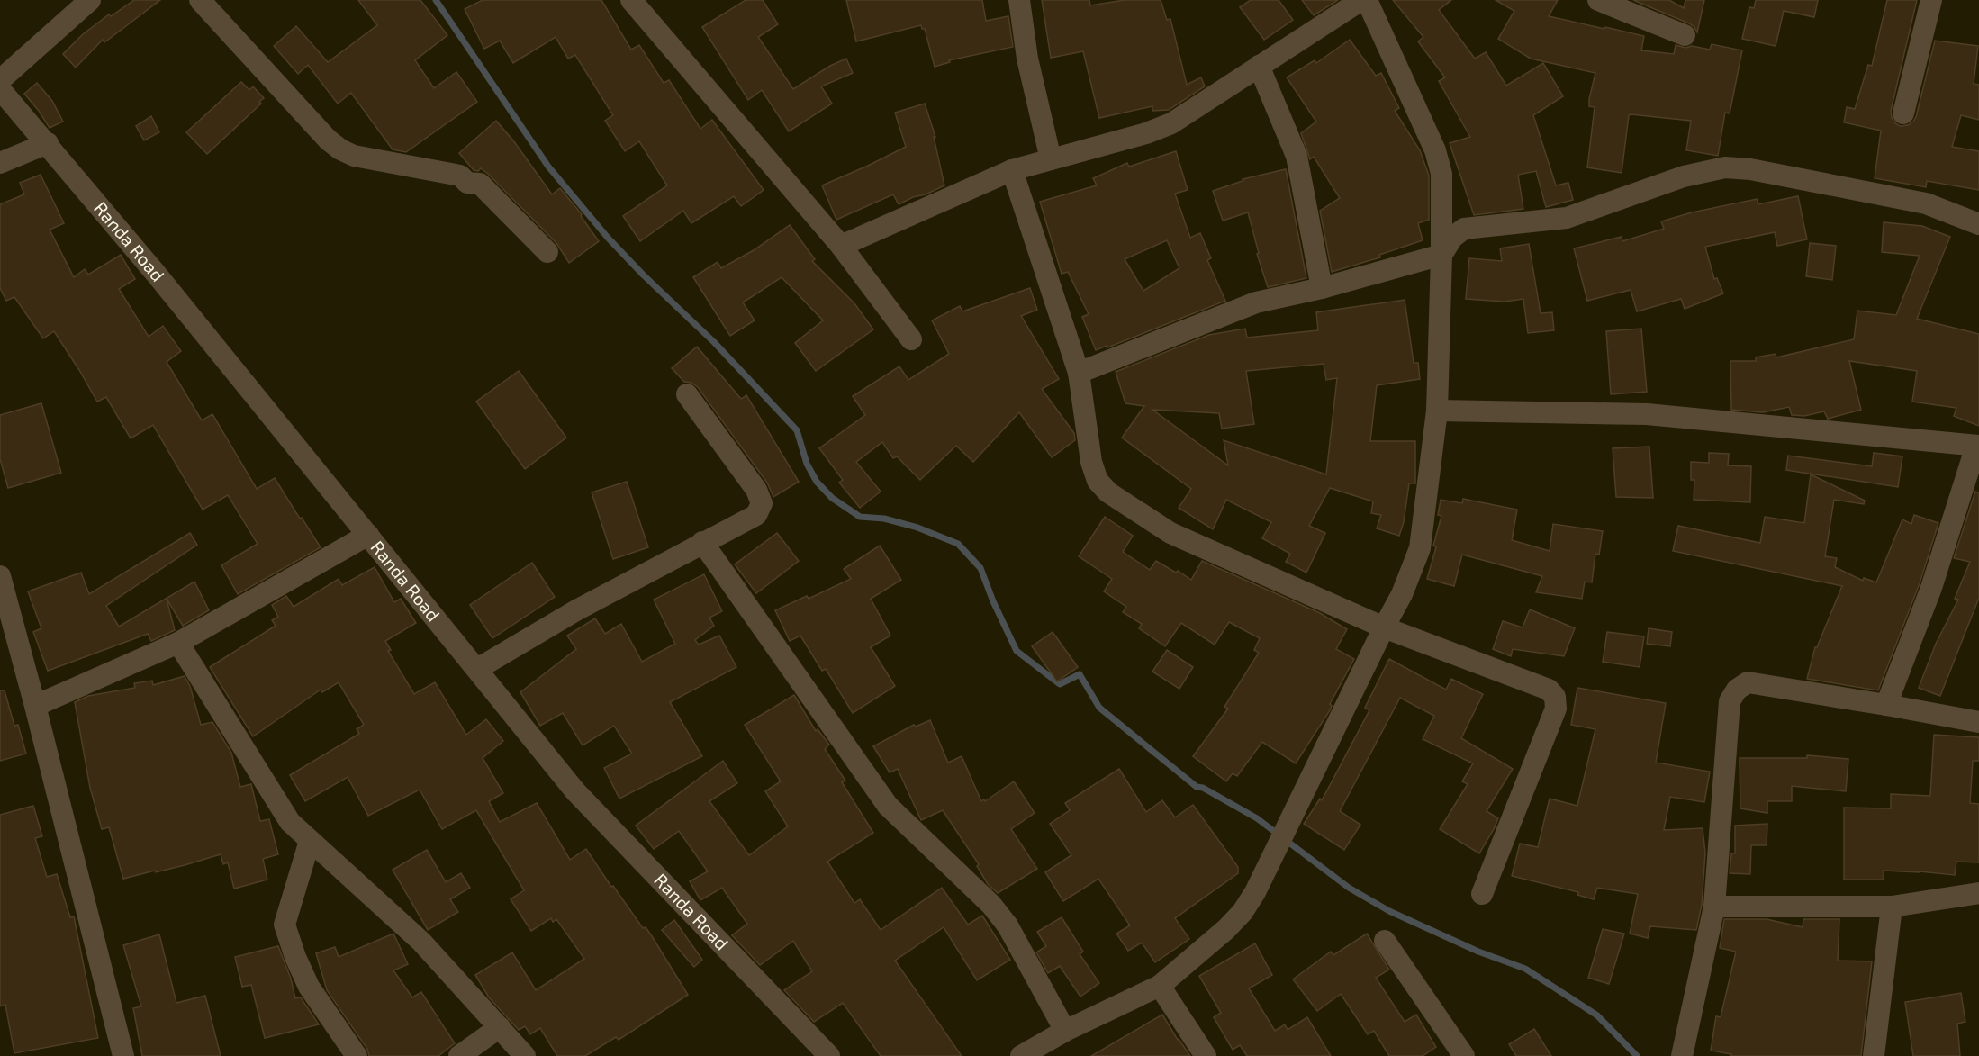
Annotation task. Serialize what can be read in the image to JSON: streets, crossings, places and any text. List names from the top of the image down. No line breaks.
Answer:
{"streets":{"street":["Randa Road"]}}
